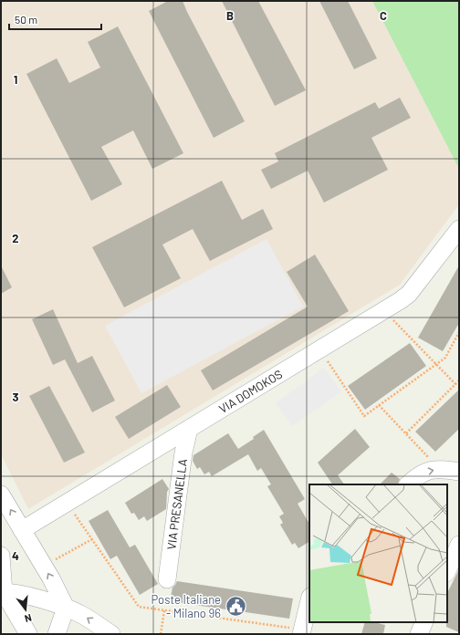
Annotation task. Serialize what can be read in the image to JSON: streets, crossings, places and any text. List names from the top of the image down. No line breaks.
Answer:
{"streets":{"street":["VIA DOMOKOS","VIA PRESANELLA"]},"crossings":[["VIA DOMOKOS","VIA PRESANELLA"]],"places":{"public building":["Poste Italiane - Milano 96"]},"scale_bar":"50 m","north":"bottom","grid":{"columns":["B","C"],"rows":["1","2","3","4"]}}
